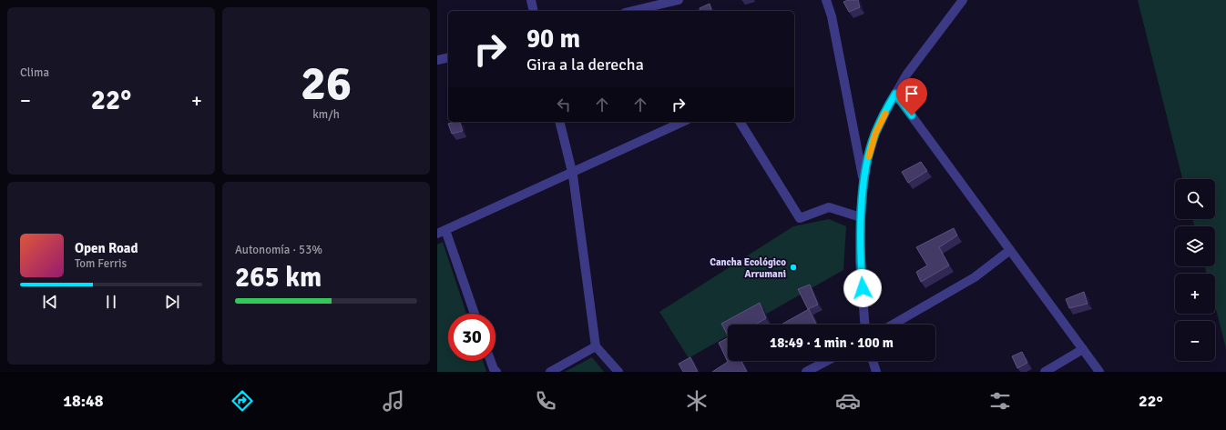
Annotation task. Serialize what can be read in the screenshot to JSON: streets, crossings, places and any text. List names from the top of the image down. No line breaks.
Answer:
{"places":["Cancha Ecológico Arrumani"],"page":{"tile":["Clima",["26","km/h"],["Autonomía · 53%","265 km"]],"turn":["90 m","Gira a la derecha"],"heat":["−","22°","+"],"map_buttons":["+","−"],"song":["Open Road","Tom Ferris"],"limit":"30","trip":"18:49 · 1 min · 100 m","tabs":["18:48","22°"]}}
